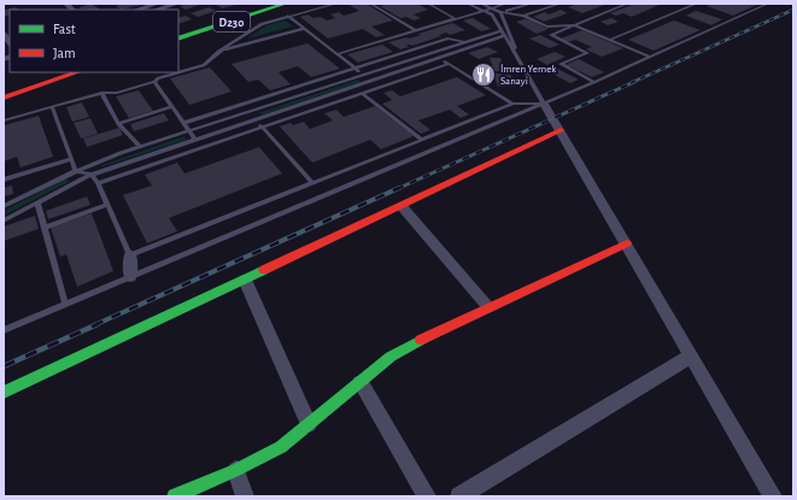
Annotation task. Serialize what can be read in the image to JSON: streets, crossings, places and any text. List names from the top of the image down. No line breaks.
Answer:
{"streets":{"main road":["D230"]},"places":{"restaurant":["İmren Yemek Sanayi"]},"legend":["Fast","Jam"]}
